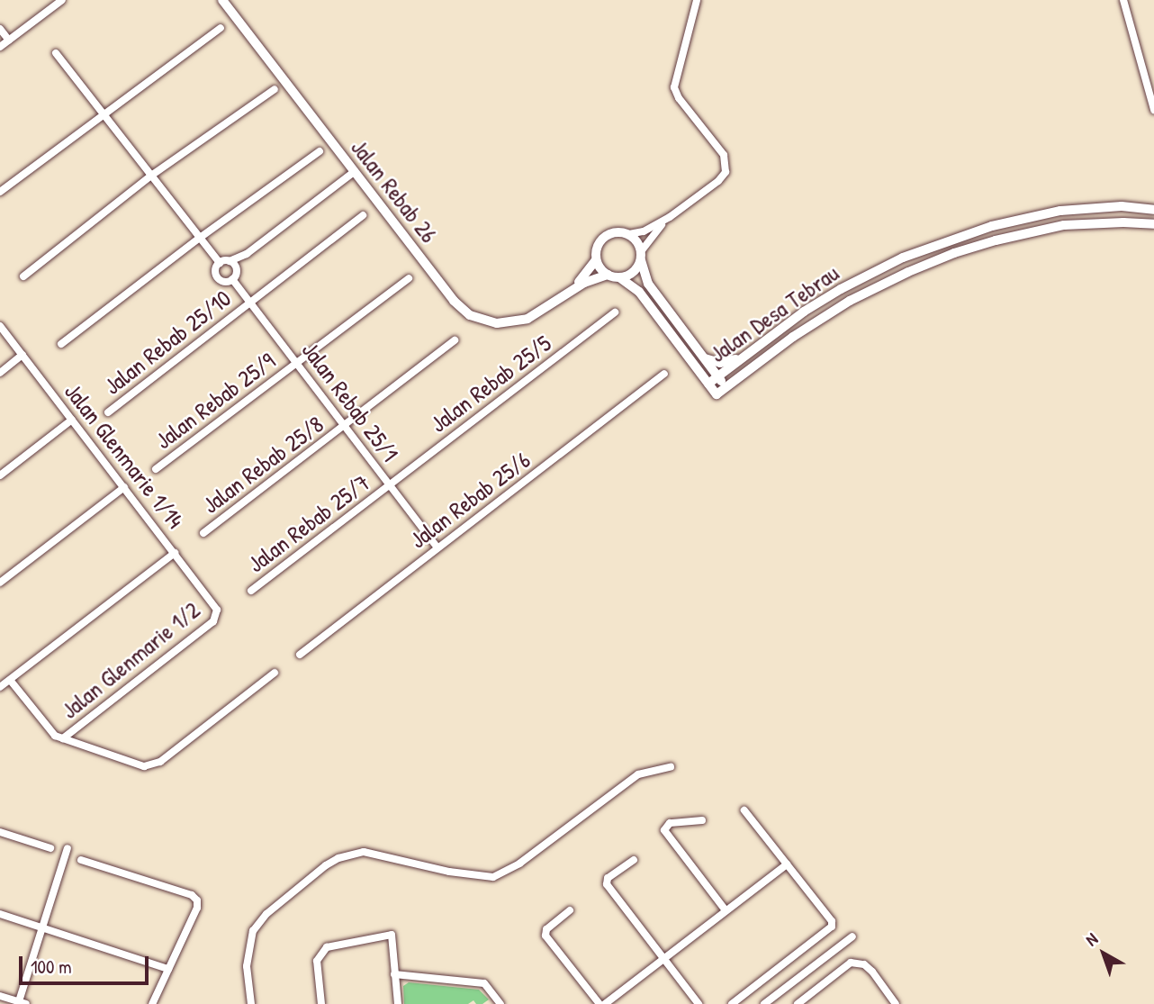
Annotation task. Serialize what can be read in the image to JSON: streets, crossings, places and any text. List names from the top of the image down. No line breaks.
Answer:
{"streets":{"street":["Jalan Rebab 26","Jalan Desa Tebrau","Jalan Rebab 25/10","Jalan Rebab 25/5","Jalan Rebab 25/9","Jalan Rebab 25/1","Jalan Glenmarie 1/14","Jalan Rebab 25/8","Jalan Rebab 25/6","Jalan Rebab 25/7","Jalan Glenmarie 1/2"]},"crossings":[["Jalan Rebab 25/10","Jalan Rebab 25/1"],["Jalan Rebab 25/5","Jalan Rebab 25/1"],["Jalan Rebab 25/5","Jalan Rebab 25/7"],["Jalan Rebab 25/9","Jalan Rebab 25/1"],["Jalan Rebab 25/1","Jalan Rebab 25/8"],["Jalan Rebab 25/1","Jalan Rebab 25/6"],["Jalan Rebab 25/1","Jalan Rebab 25/7"],["Jalan Glenmarie 1/14","Jalan Glenmarie 1/2"]],"scale_bar":"100 m","north":"top left"}
